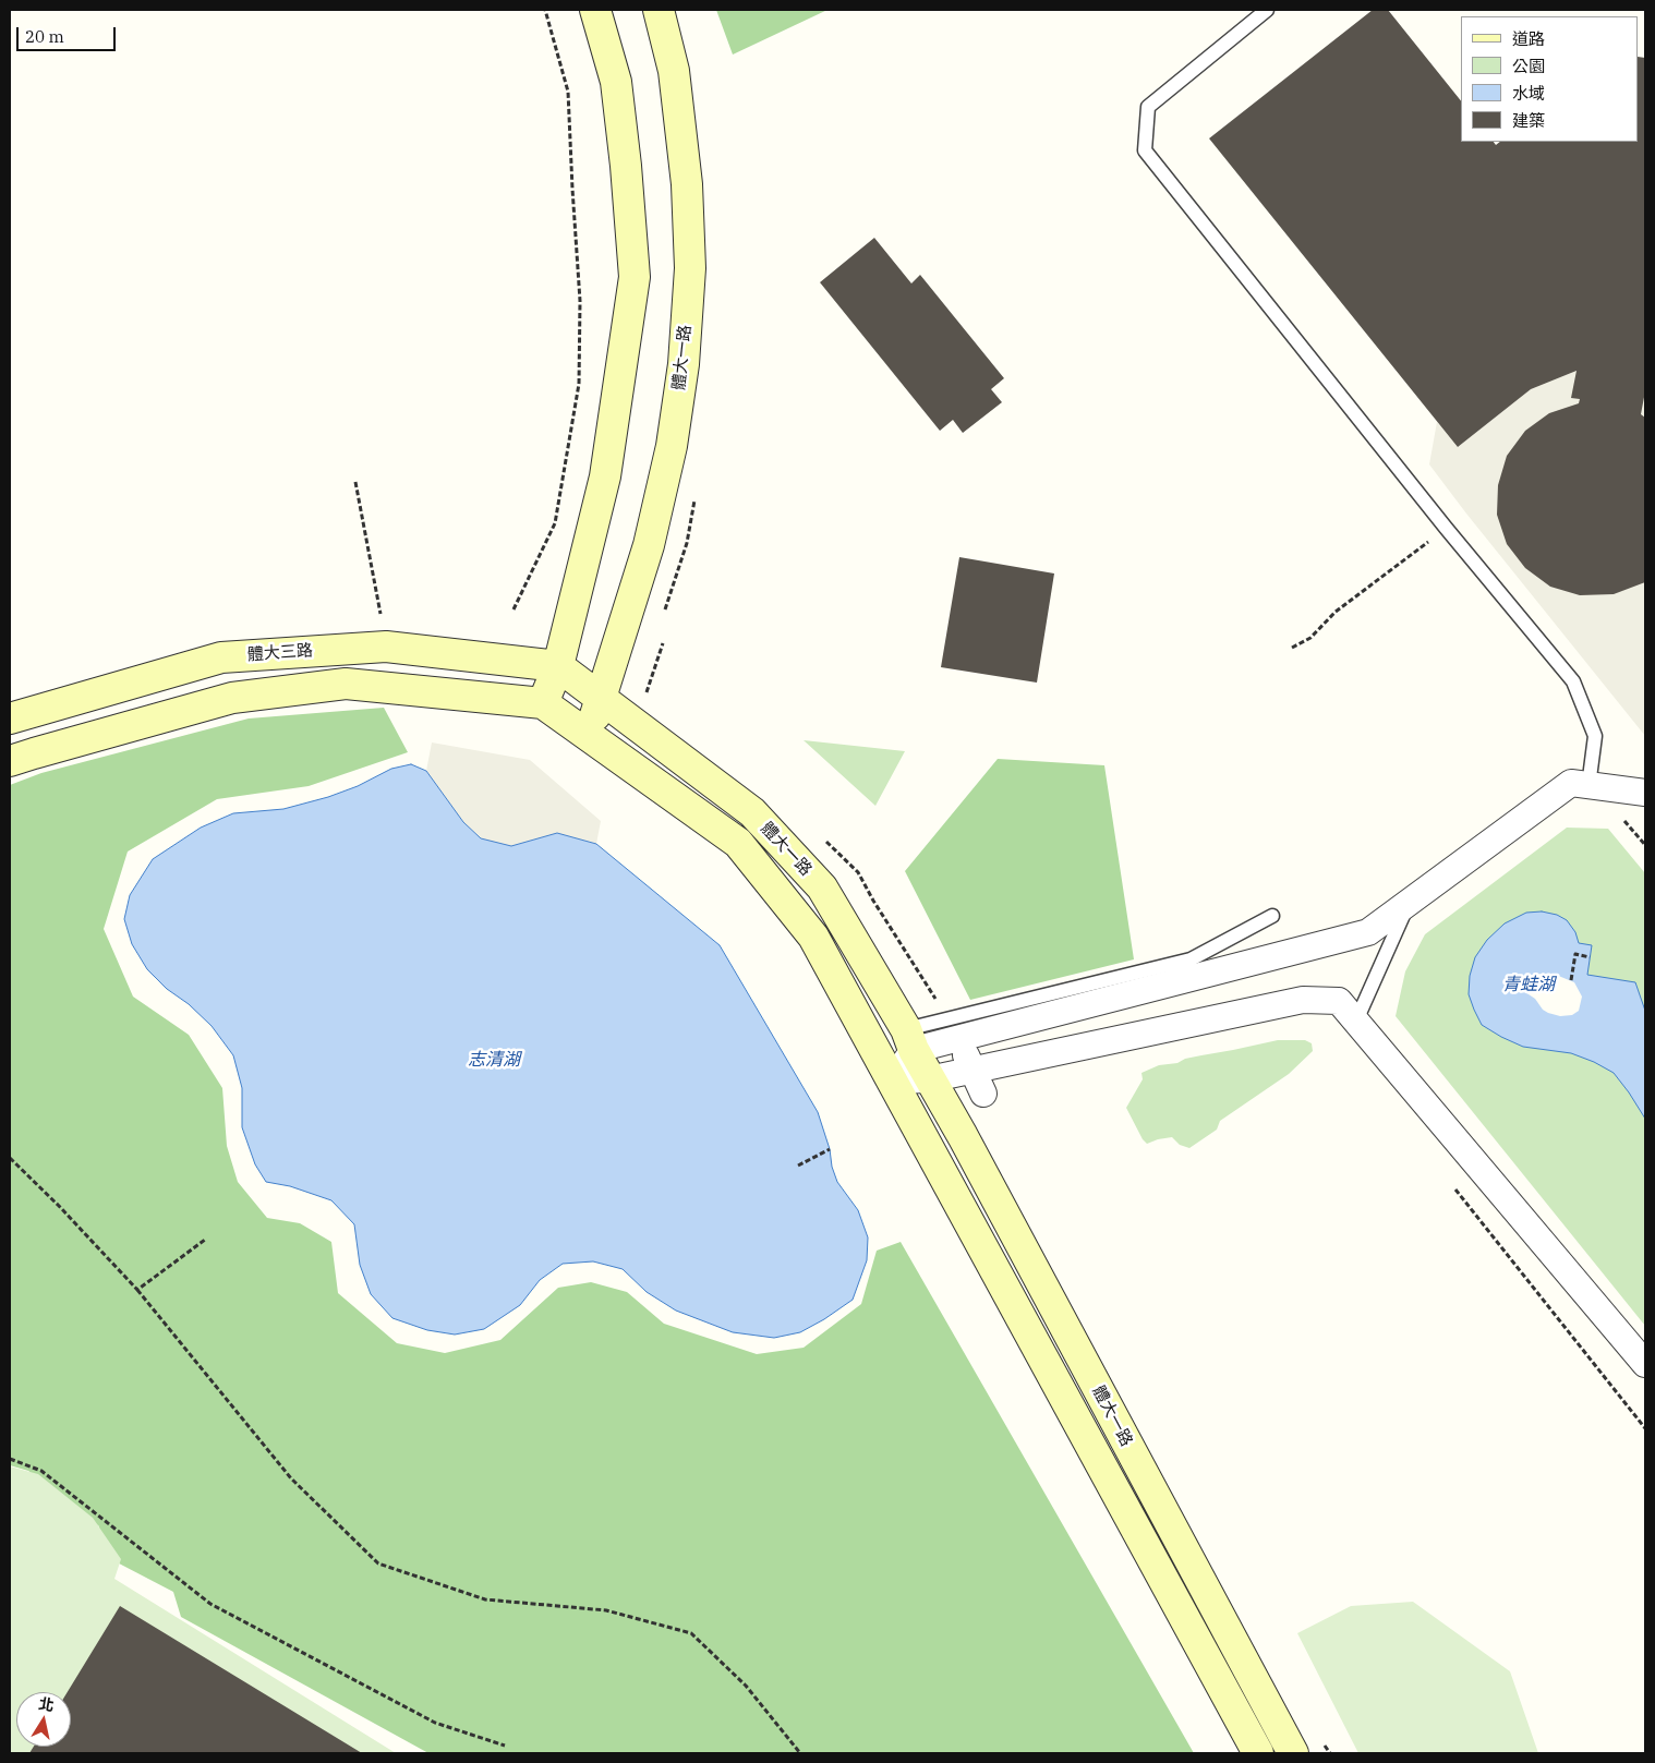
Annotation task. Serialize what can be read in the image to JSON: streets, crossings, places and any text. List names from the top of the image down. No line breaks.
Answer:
{"streets":{"street":["體大一路","體大三路"]},"crossings":[["體大一路","體大三路"]],"water":["青蛙湖","志清湖"],"legend":["道路","公園","水域","建築"],"scale_bar":"20 m","north":"top"}
